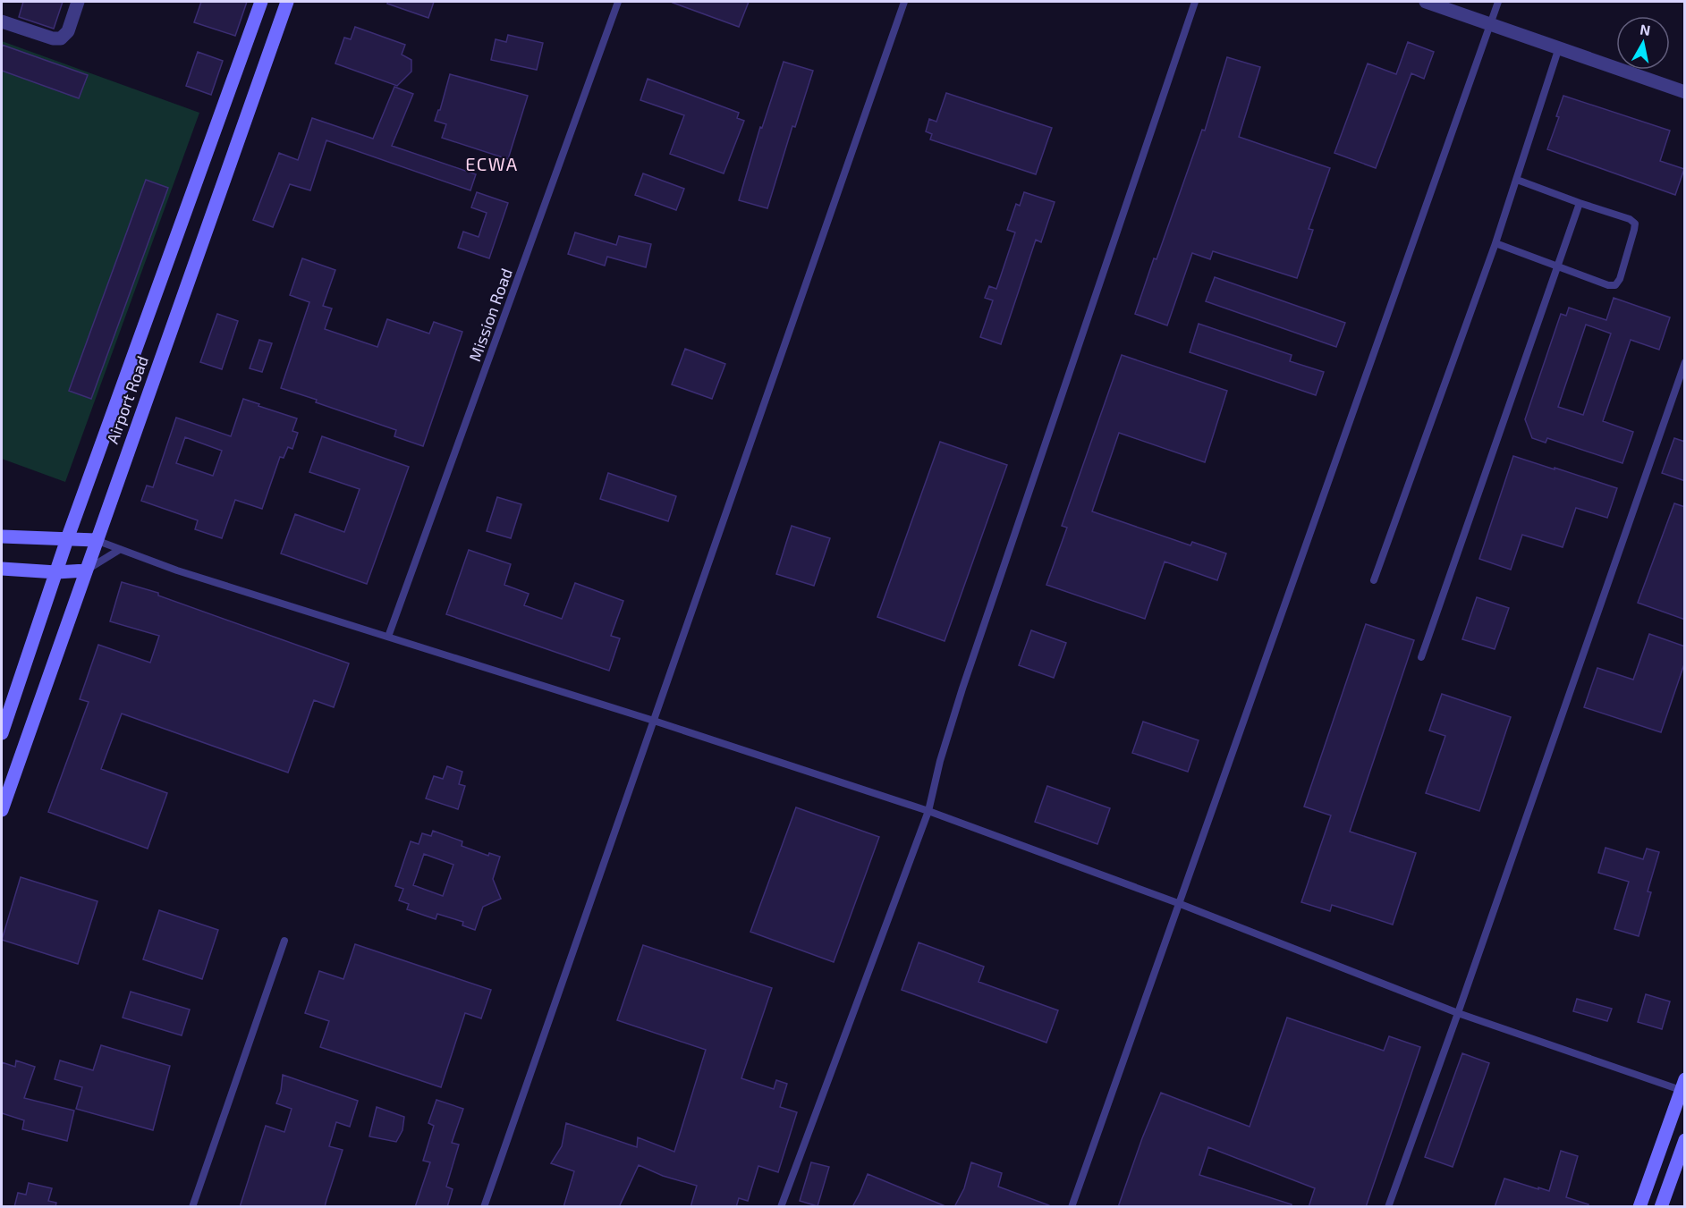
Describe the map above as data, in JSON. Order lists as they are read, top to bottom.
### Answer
{
  "streets": {
    "main road": ["Airport Road"],
    "lane": ["Mission Road"]
  },
  "districts": ["ECWA"],
  "north": "top"
}
